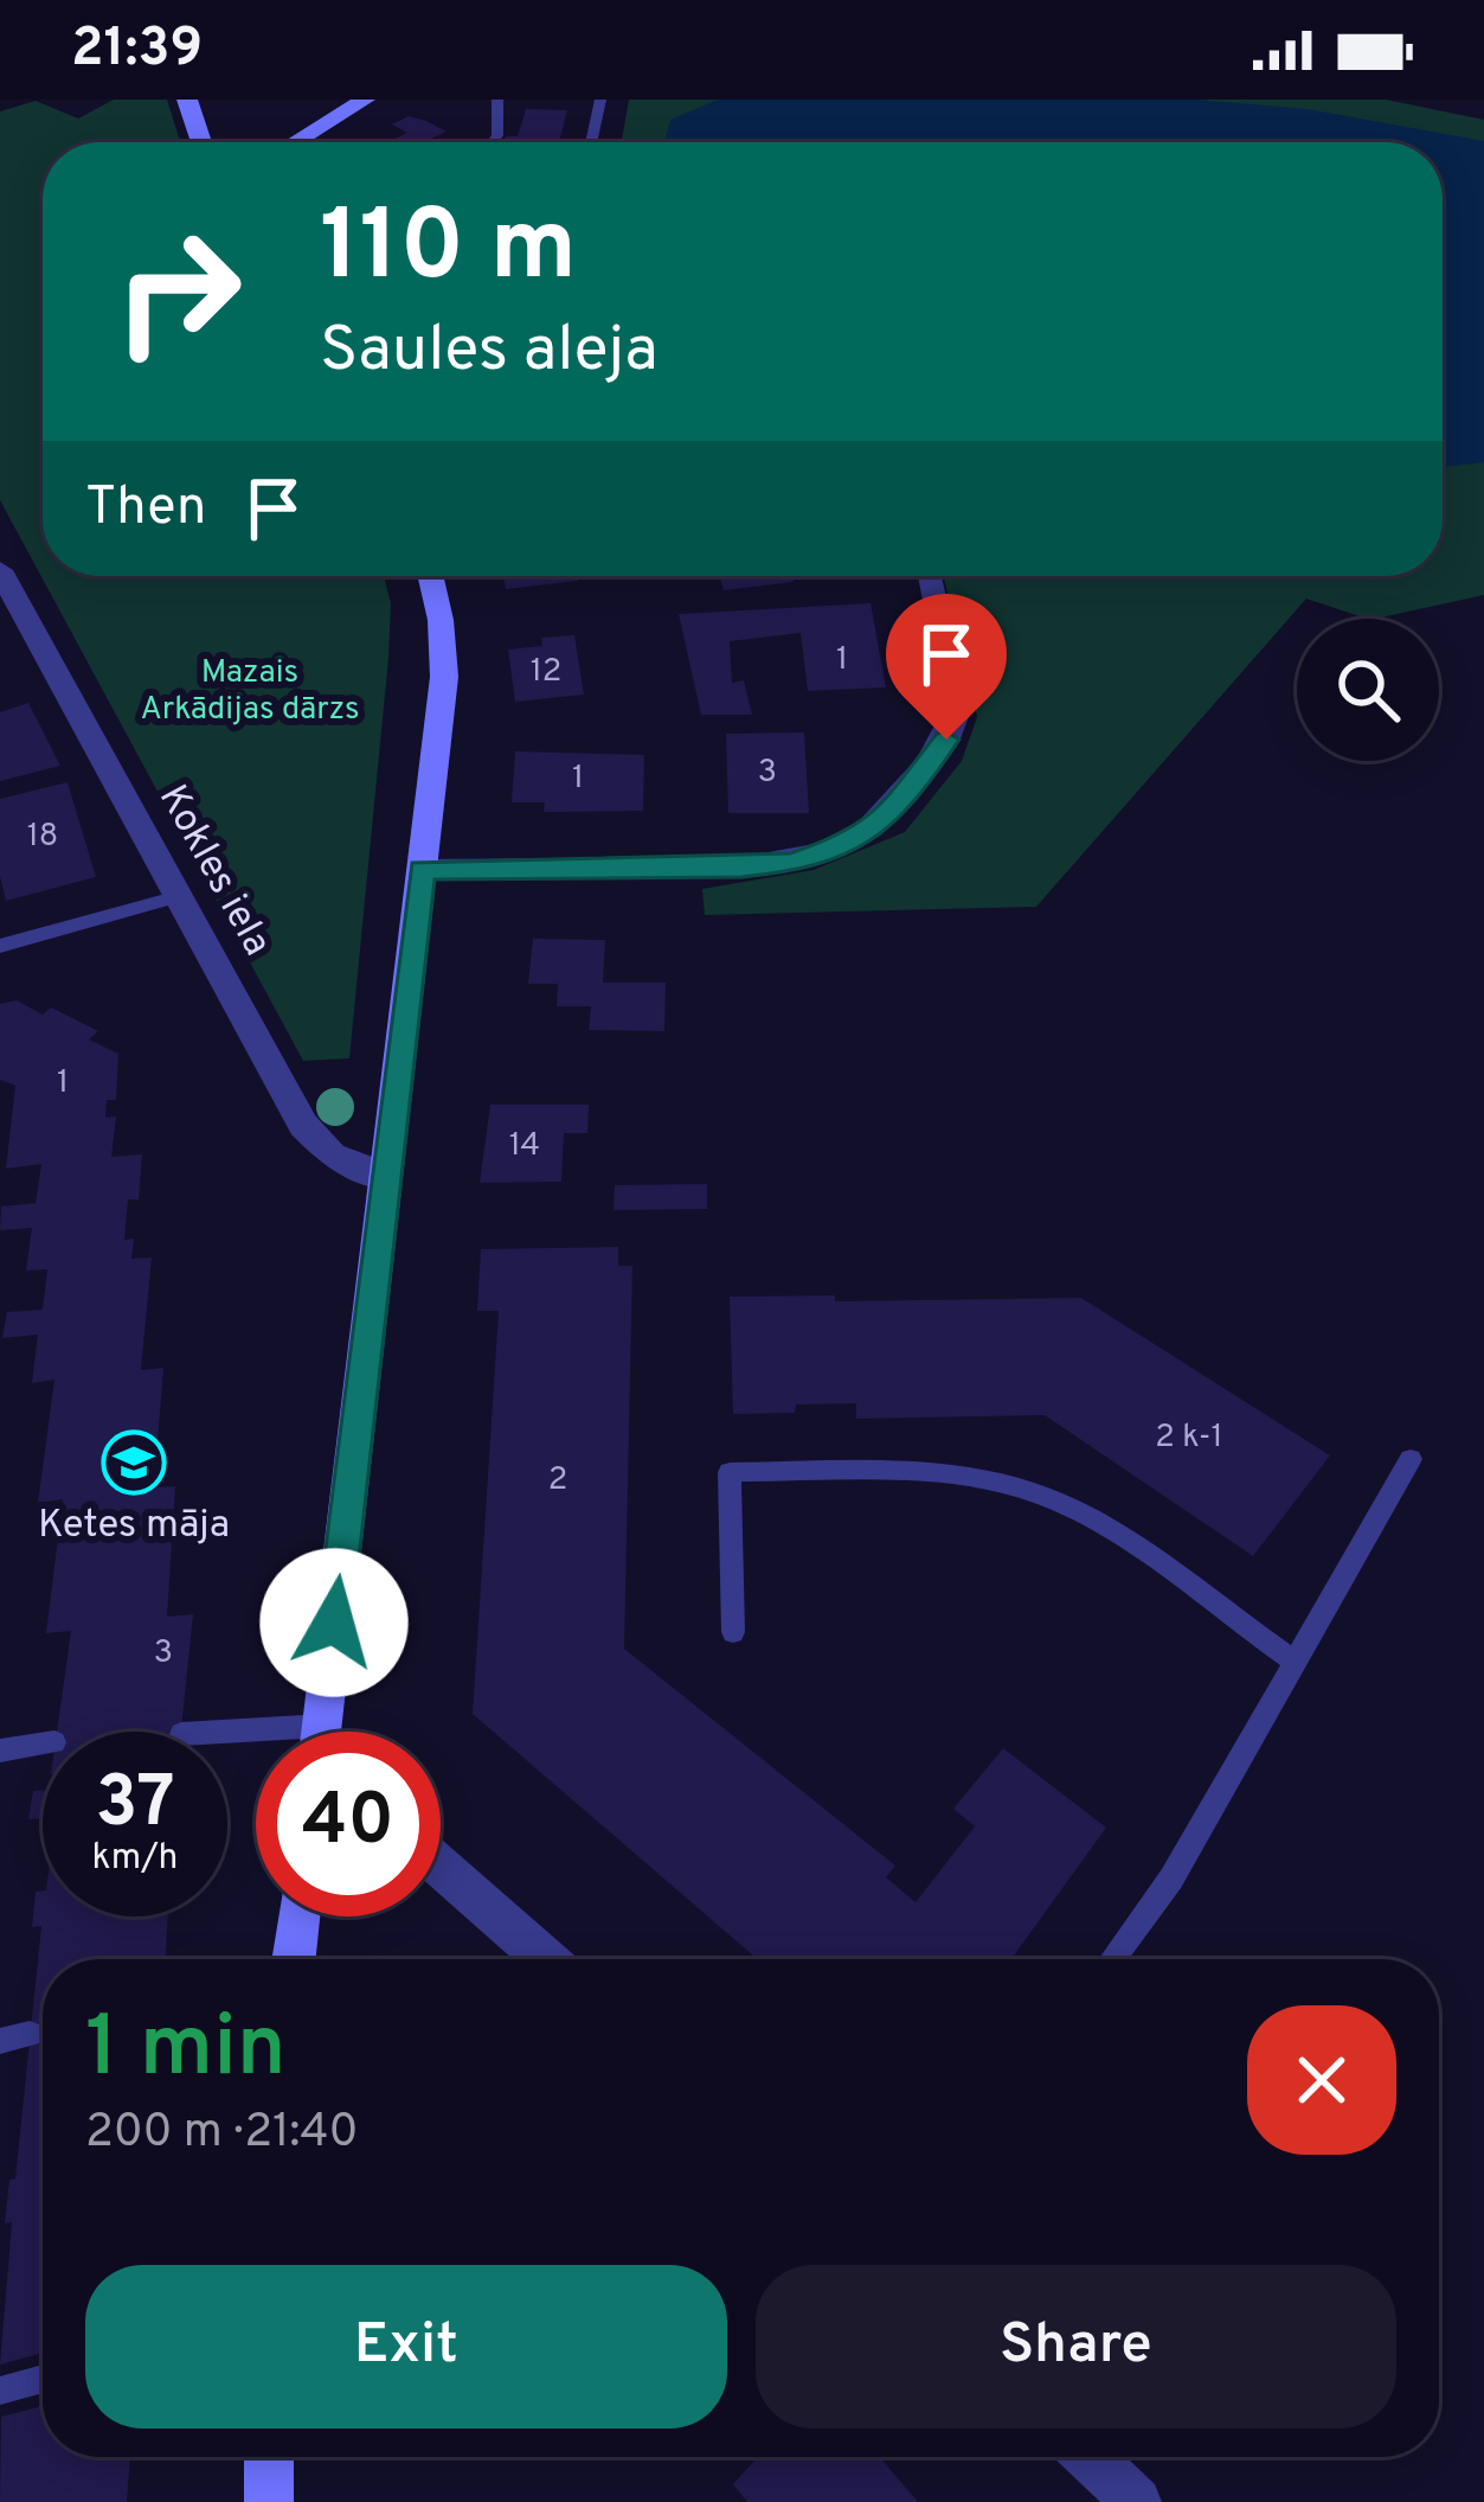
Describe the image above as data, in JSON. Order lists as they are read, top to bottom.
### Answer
{
  "streets": {
    "street": ["Kokles iela"]
  },
  "parks": ["Mazais Arkādijas dārzs"],
  "places": {
    "school or university": ["Ketes māja"]
  },
  "house_numbers": [
    "1",
    "12",
    "3",
    "1",
    "18",
    "1",
    "14",
    "2 k-1",
    "2",
    "3"
  ],
  "page": {
    "status": "21:39",
    "turn": ["110 m", "Saules aleja"],
    "then": "Then",
    "speed": "37 km/h",
    "limit": "40",
    "heading": ["1 min", "200 m · 21:40"],
    "buttons": ["Exit", "Share"]
  }
}
